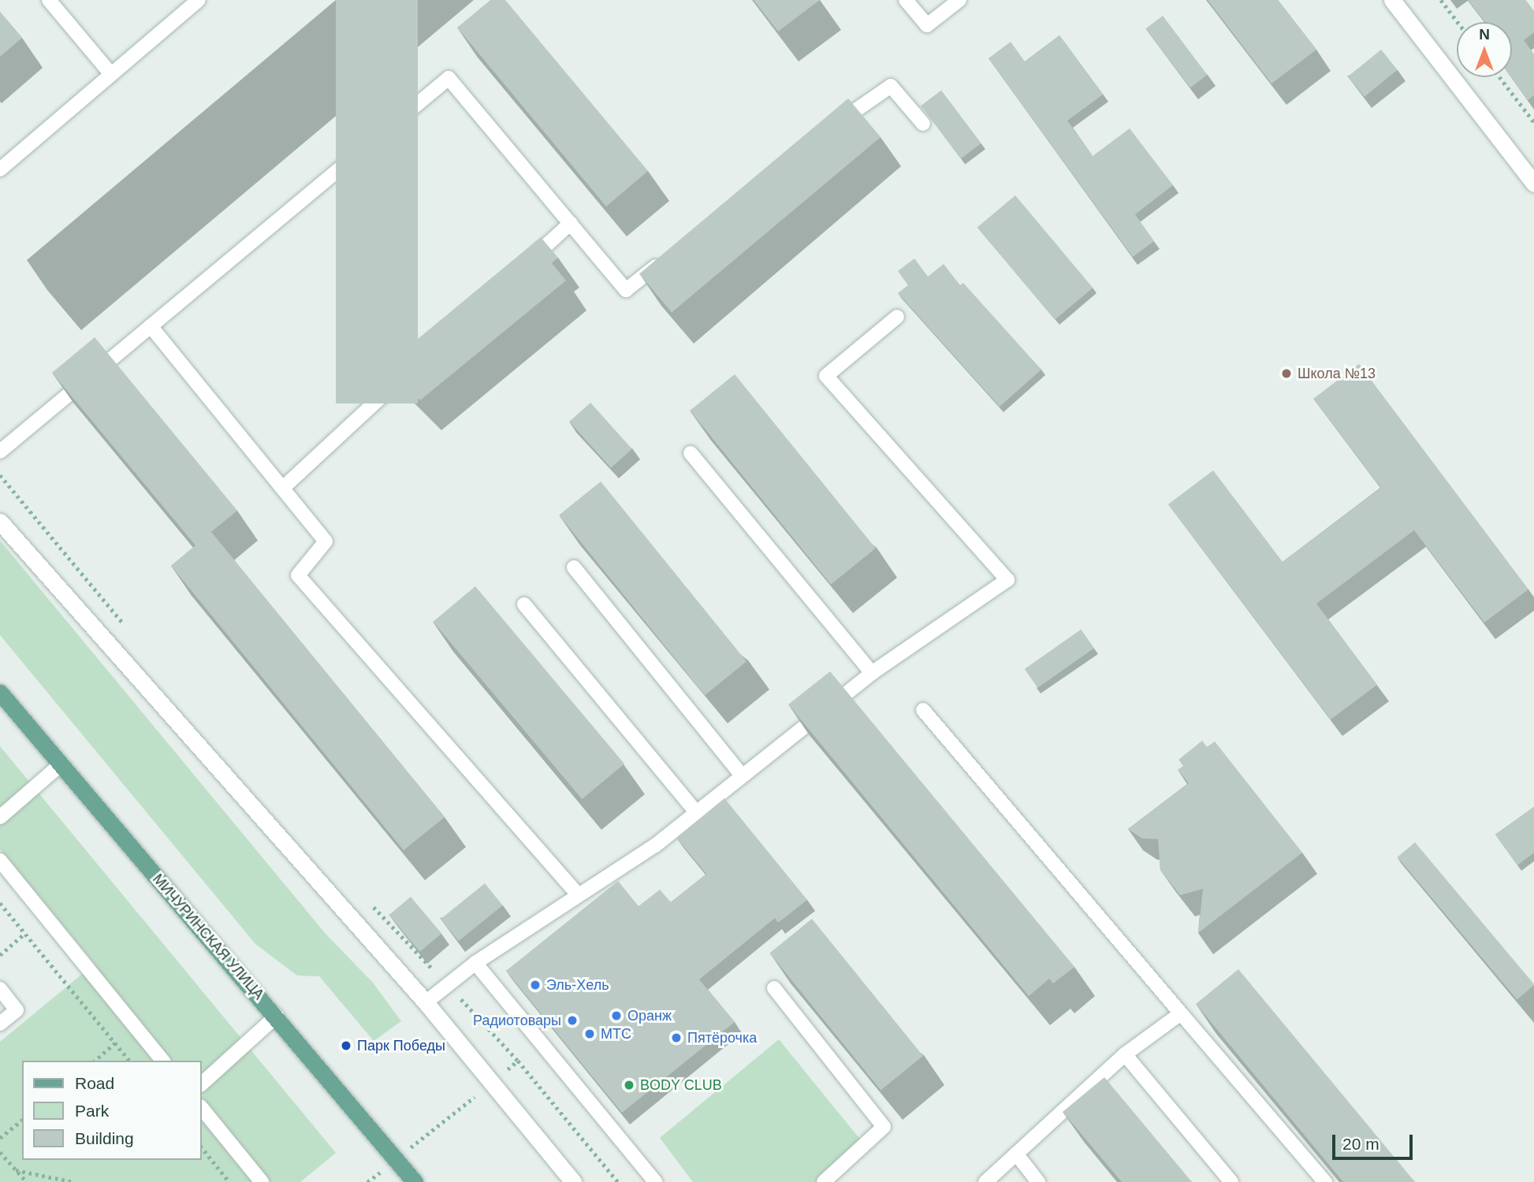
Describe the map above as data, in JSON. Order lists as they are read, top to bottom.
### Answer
{
  "streets": {
    "main road": ["МИЧУРИНСКАЯ УЛИЦА"]
  },
  "places": [
    "Школа №13",
    "Эль-Хель",
    "Оранж",
    "Радиотовары",
    "МТС",
    "Пятёрочка",
    "Парк Победы",
    "BODY CLUB"
  ],
  "legend": ["Road", "Park", "Building"],
  "scale_bar": "20 m",
  "north": "top"
}
